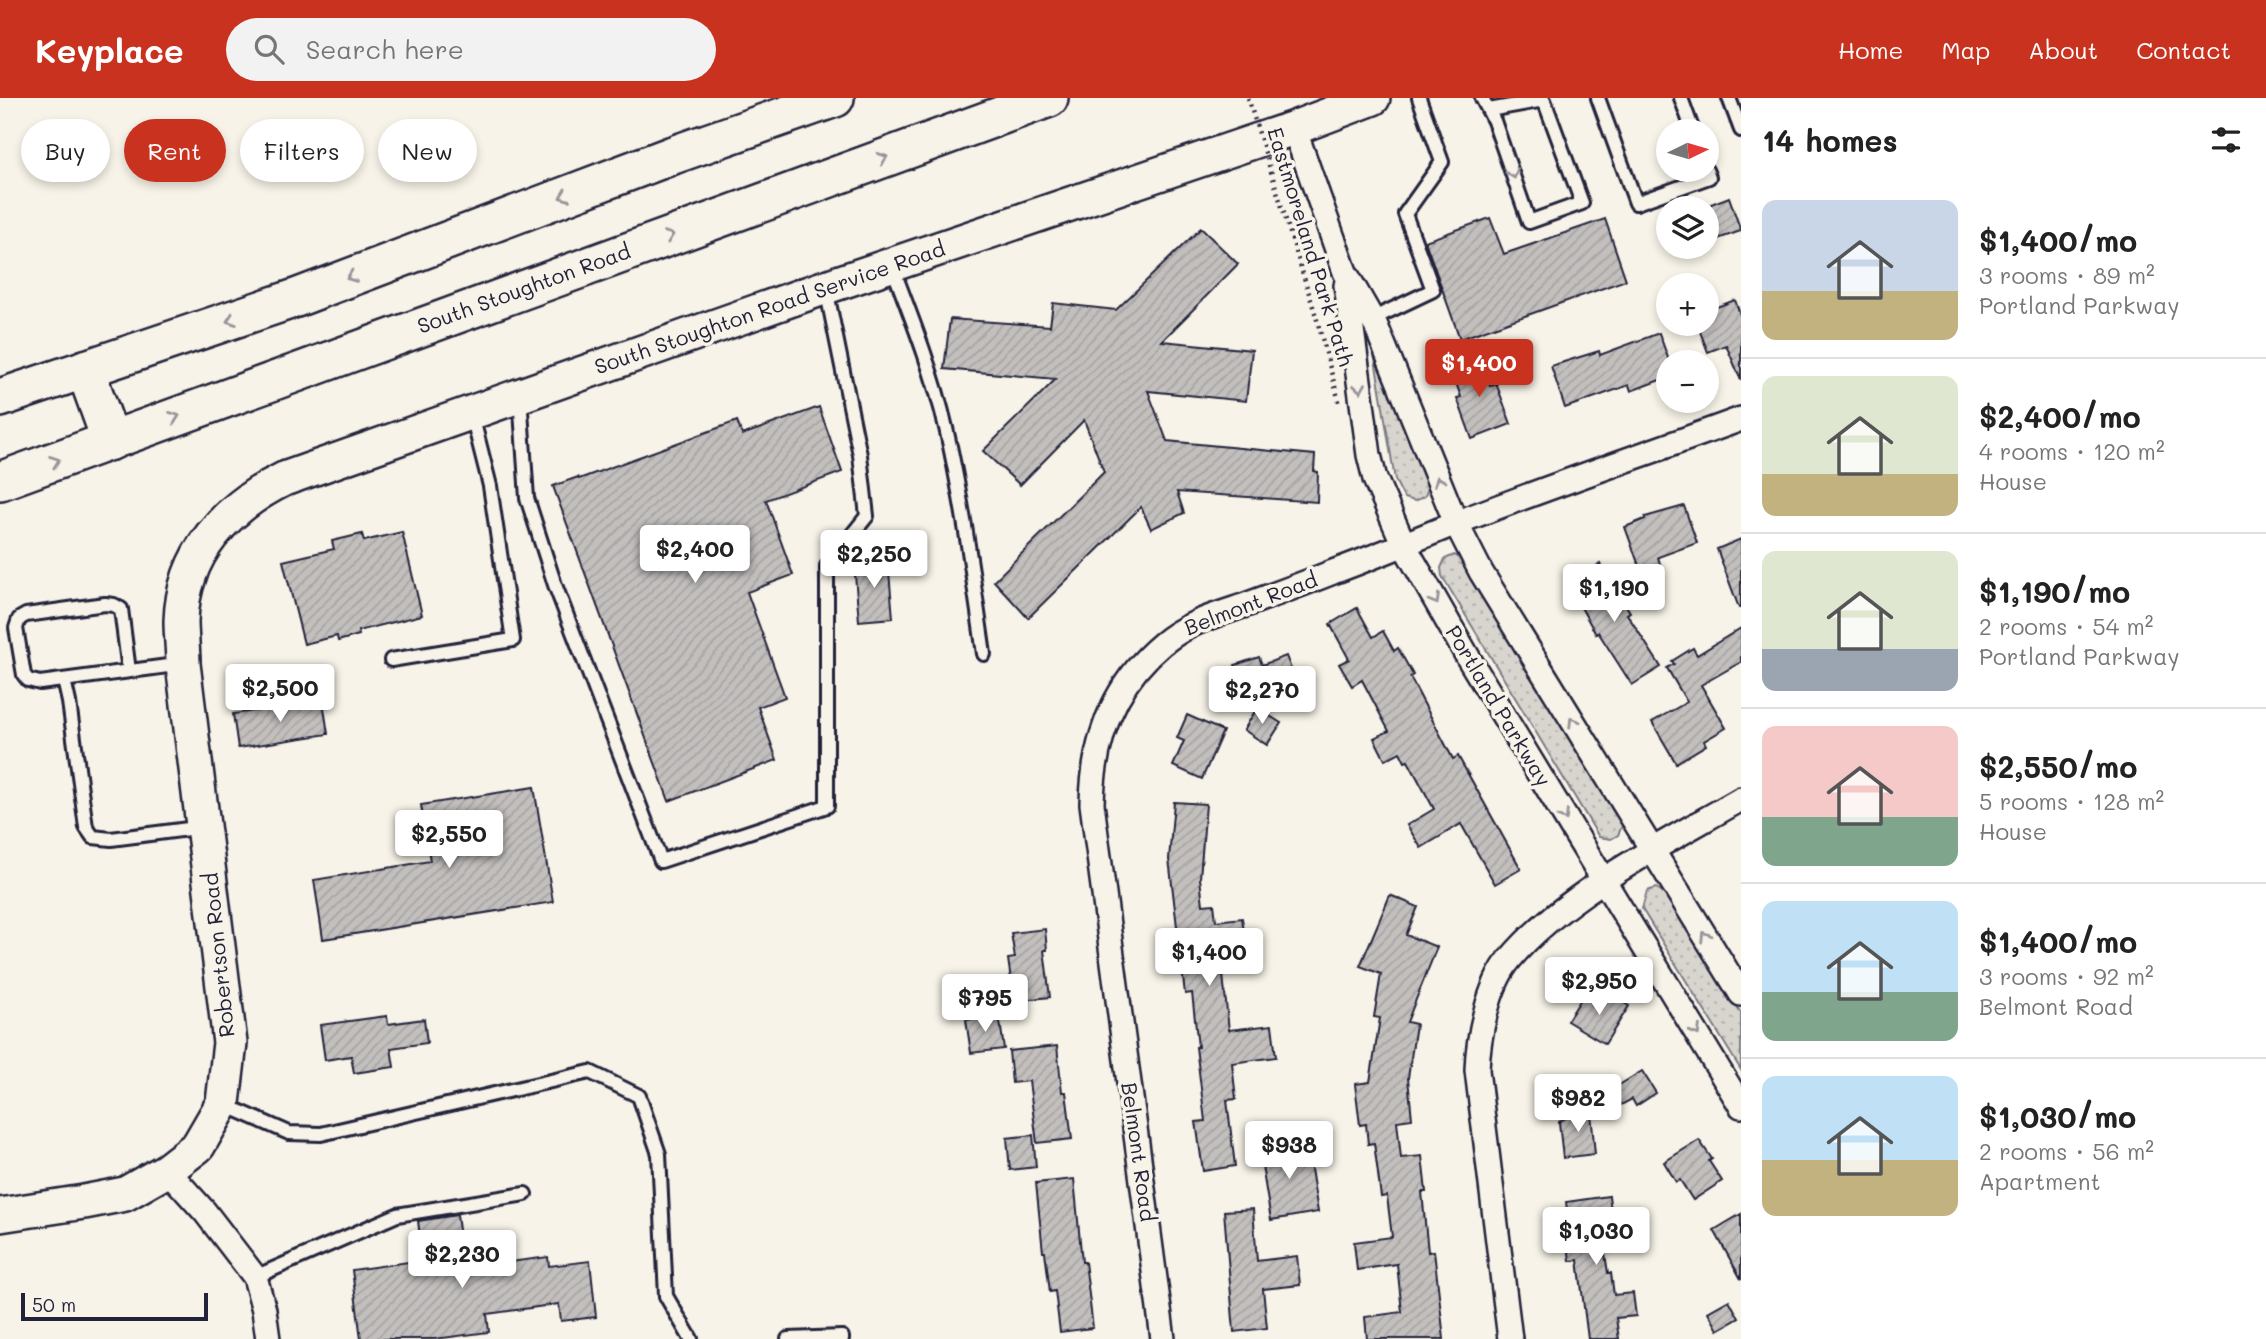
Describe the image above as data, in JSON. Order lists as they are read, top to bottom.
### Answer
{
  "streets": {
    "main road": ["South Stoughton Road"],
    "street": [
      "South Stoughton Road Service Road",
      "Belmont Road",
      "Portland Parkway",
      "Robertson Road"
    ],
    "path": ["Eastmoreland Park Path"]
  },
  "crossings": [
    ["South Stoughton Road Service Road", "Portland Parkway"],
    ["South Stoughton Road Service Road", "Robertson Road"],
    ["Belmont Road", "Portland Parkway"]
  ],
  "scale_bar": "50 m",
  "north": "right",
  "page": {
    "header": "Keyplace",
    "search": "Search here",
    "nav": [
      "Home",
      "Map",
      "About",
      "Contact"
    ],
    "heading": "14 homes",
    "map_buttons": ["+", "−"],
    "chip": [
      "Buy",
      "Rent",
      "Filters",
      "New"
    ],
    "list": [
      {
        "name": "$1,400/mo",
        "note": "3 rooms · 89 m² · Portland Parkway"
      },
      {
        "name": "$2,400/mo",
        "note": "4 rooms · 120 m² · House"
      },
      {
        "name": "$1,190/mo",
        "note": "2 rooms · 54 m² · Portland Parkway"
      },
      {
        "name": "$2,550/mo",
        "note": "5 rooms · 128 m² · House"
      },
      {
        "name": "$1,400/mo",
        "note": "3 rooms · 92 m² · Belmont Road"
      },
      {
        "name": "$1,030/mo",
        "note": "2 rooms · 56 m² · Apartment"
      }
    ],
    "price": [
      "$1,400",
      "$2,400",
      "$2,250",
      "$1,190",
      "$2,500",
      "$2,270",
      "$2,550",
      "$1,400",
      "$2,950",
      "$795",
      "$982",
      "$938",
      "$1,030",
      "$2,230"
    ],
    "scale": "50 m"
  }
}
